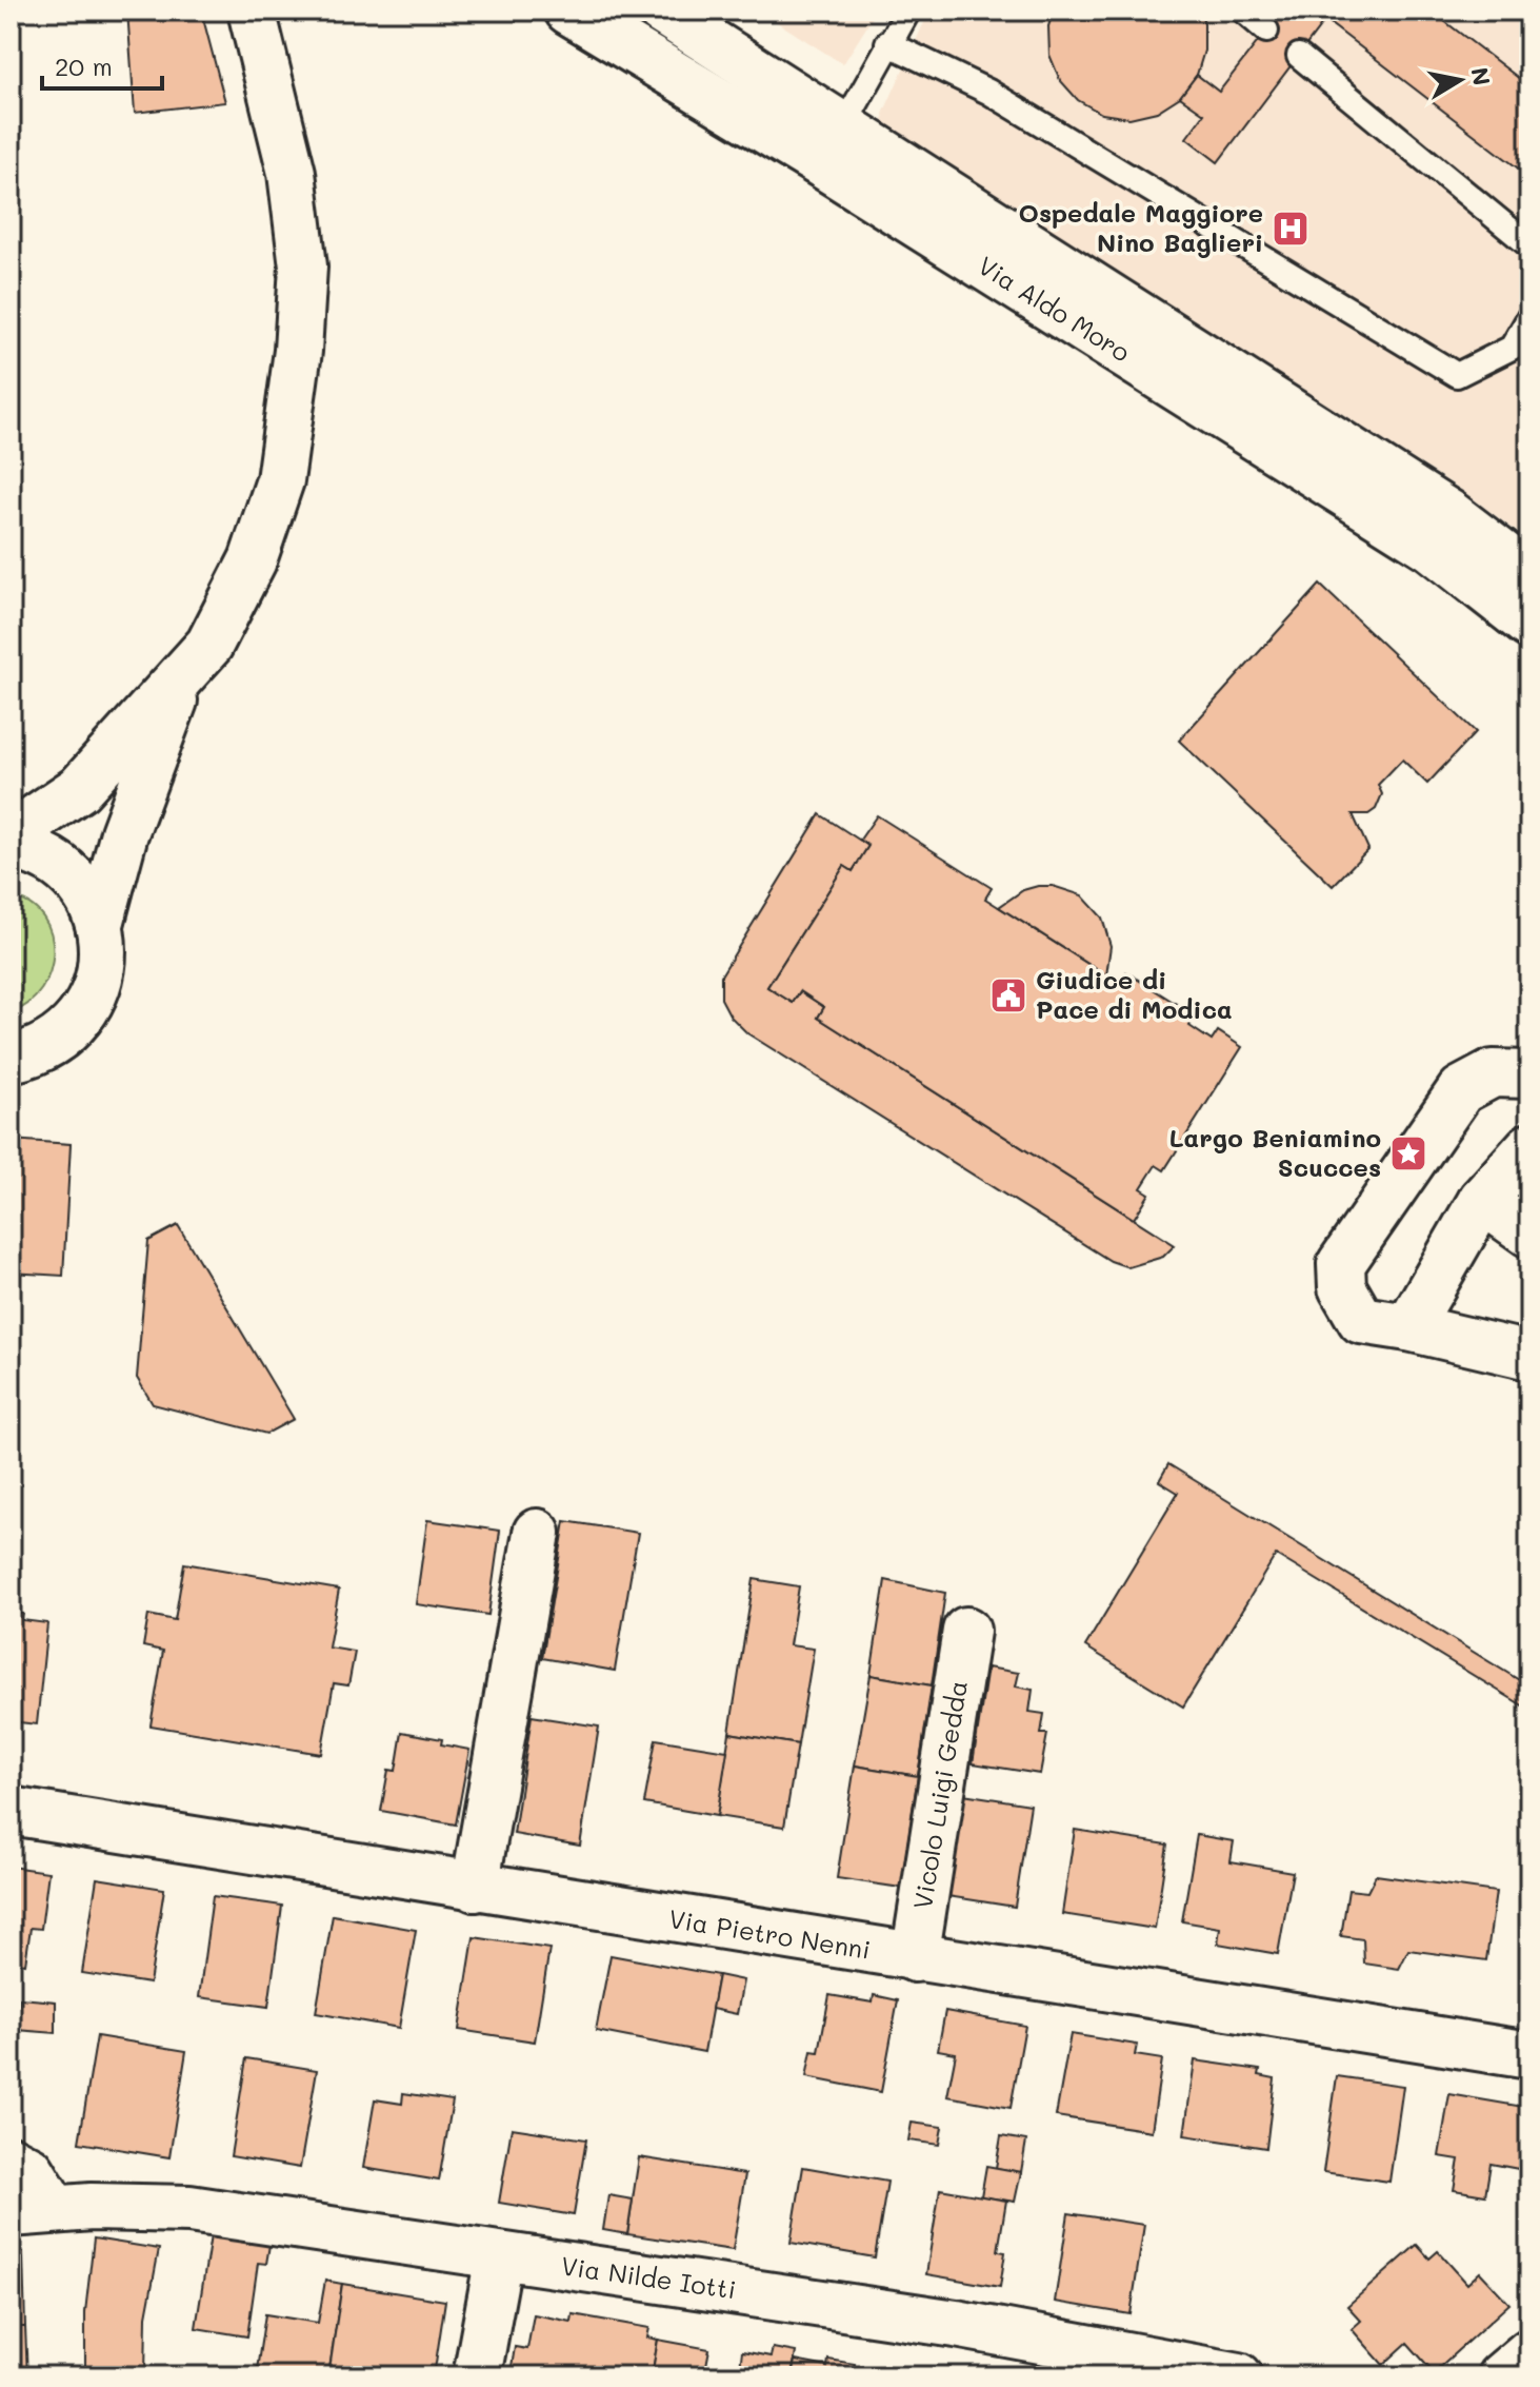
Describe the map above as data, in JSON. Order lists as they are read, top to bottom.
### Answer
{
  "streets": {
    "street": [
      "Via Aldo Moro",
      "Vicolo Luigi Gedda",
      "Via Pietro Nenni",
      "Via Nilde Iotti"
    ]
  },
  "crossings": [
    ["Vicolo Luigi Gedda", "Via Pietro Nenni"]
  ],
  "places": {
    "hospital": ["Ospedale Maggiore Nino Baglieri"],
    "public building": ["Giudice di Pace di Modica"],
    "place": ["Largo Beniamino Scucces"]
  },
  "scale_bar": "20 m",
  "north": "right"
}
